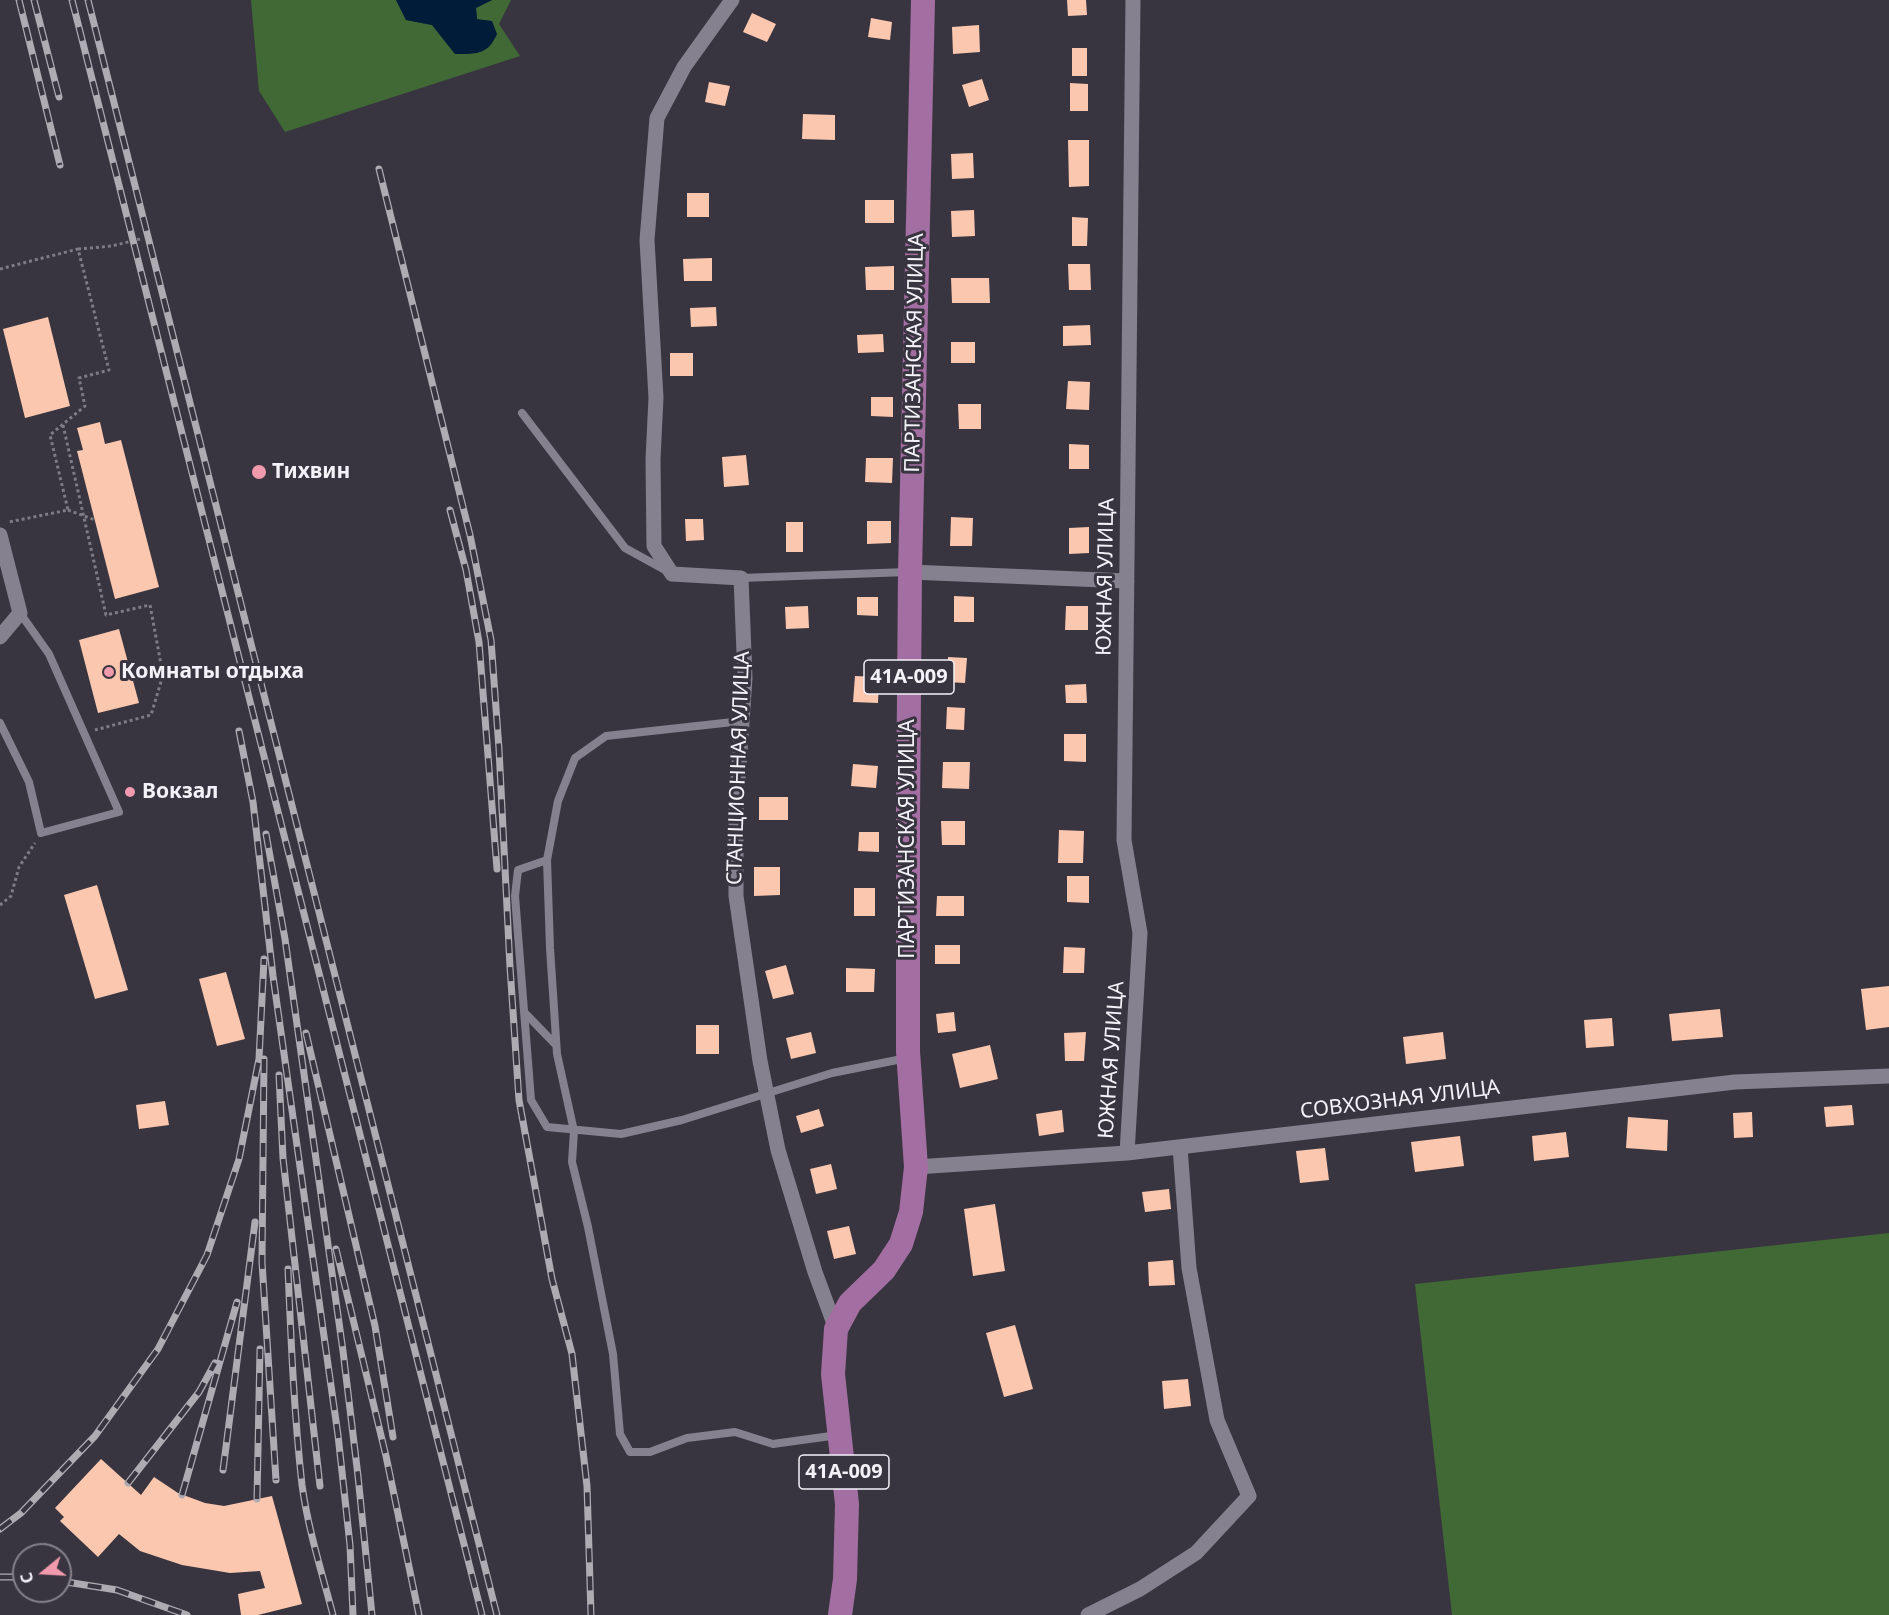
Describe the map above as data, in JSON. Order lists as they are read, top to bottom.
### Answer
{
  "streets": {
    "main road": ["ПАРТИЗАНСКАЯ УЛИЦА", "41А-009", "СТАНЦИОННАЯ УЛИЦА"],
    "street": ["ЮЖНАЯ УЛИЦА", "СОВХОЗНАЯ УЛИЦА"]
  },
  "crossings": [
    ["ПАРТИЗАНСКАЯ УЛИЦА", "СТАНЦИОННАЯ УЛИЦА"],
    ["ПАРТИЗАНСКАЯ УЛИЦА", "СОВХОЗНАЯ УЛИЦА"],
    ["ЮЖНАЯ УЛИЦА", "СОВХОЗНАЯ УЛИЦА"]
  ],
  "places": ["Тихвин", "Комнаты отдыха", "Вокзал"],
  "north": "left"
}
